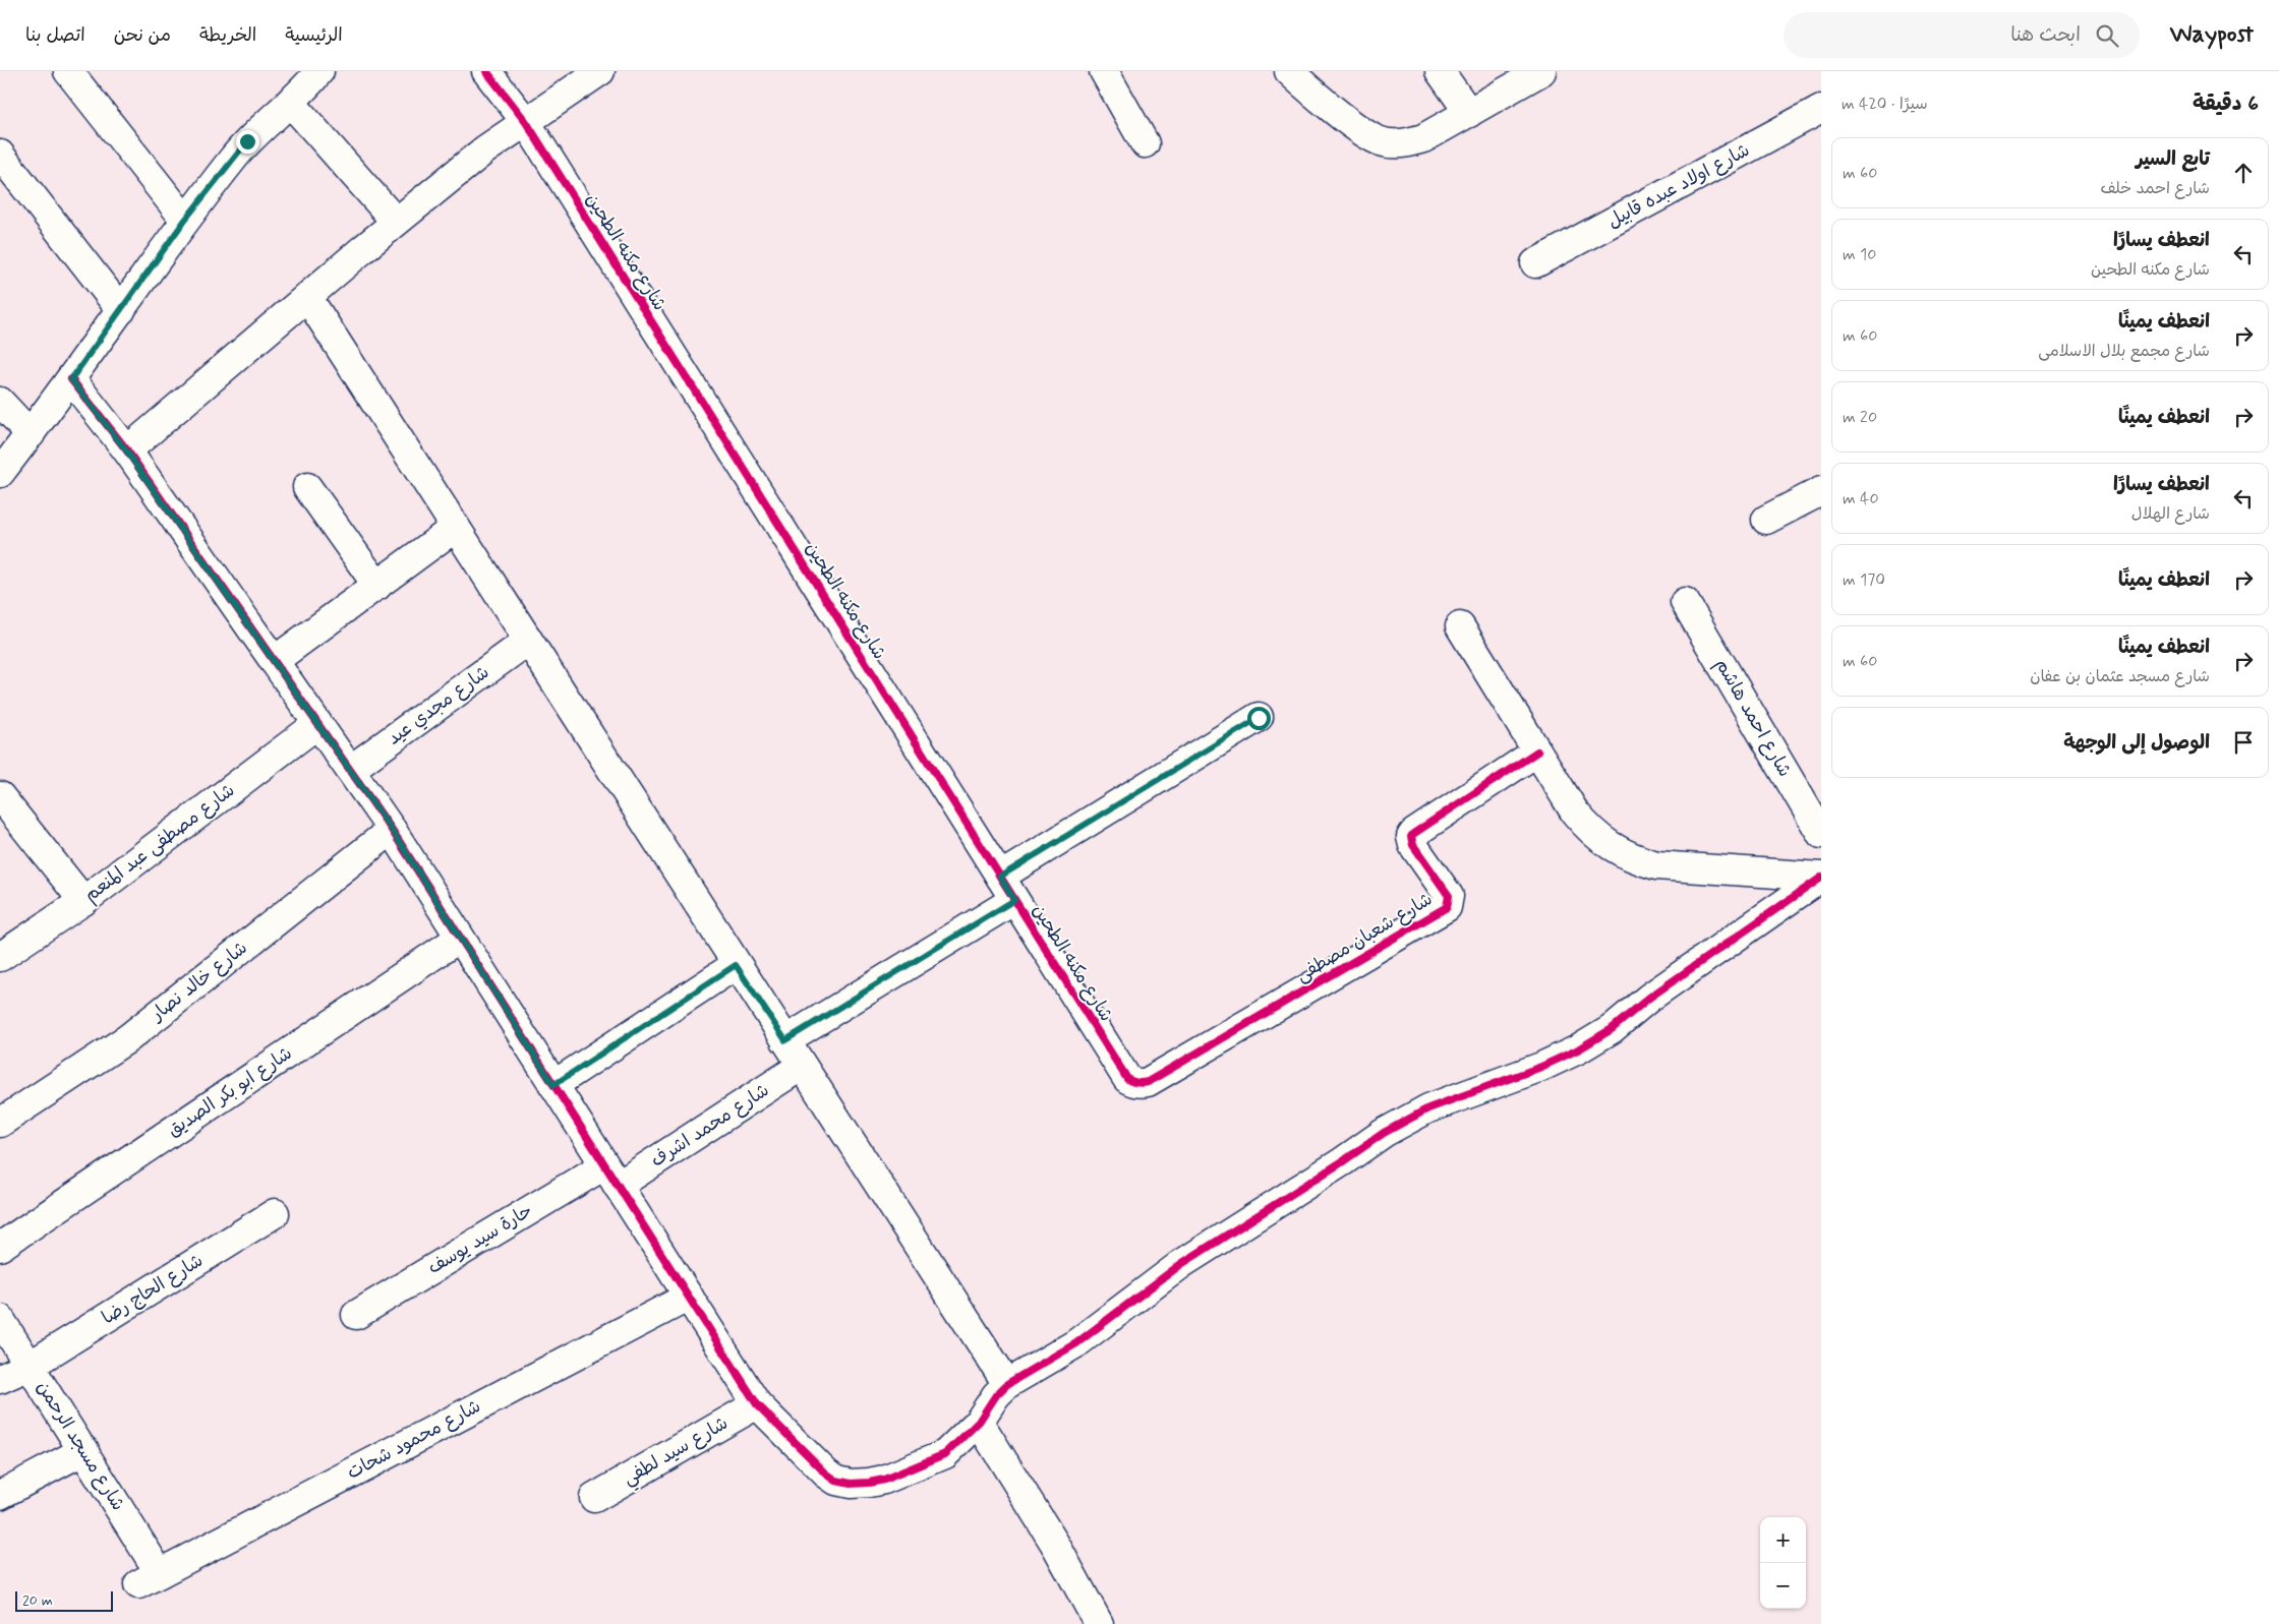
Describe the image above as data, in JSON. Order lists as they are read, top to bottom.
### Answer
{
  "streets": {
    "street": [
      "شارع اولاد عبده قابيل",
      "شارع مكنه الطحين",
      "شارع مجدي عيد",
      "شارع احمد هاشم",
      "شارع مصطفى عبد المنعم",
      "شارع شعبان مصطفى",
      "شارع خالد نصار",
      "شارع ابو بكر الصديق",
      "شارع محمد اشرف",
      "حارة سيد يوسف",
      "شارع الحاج رضا",
      "شارع محمود شحات",
      "شارع مسجد الرحمن",
      "شارع سيد لطفي"
    ]
  },
  "crossings": [
    ["شارع مكنه الطحين", "شارع شعبان مصطفى"],
    ["شارع محمد اشرف", "حارة سيد يوسف"],
    ["شارع الحاج رضا", "شارع مسجد الرحمن"],
    ["شارع محمود شحات", "شارع مسجد الرحمن"]
  ],
  "scale_bar": "20 m",
  "page": {
    "header": "Waypost",
    "search": "ابحث هنا",
    "nav": [
      "الرئيسية",
      "الخريطة",
      "من نحن",
      "اتصل بنا"
    ],
    "heading": ["6 دقيقة", "سيرًا · 420 m"],
    "list": [
      ["تابع السير", "شارع احمد خلف", "60 m"],
      ["انعطف يسارًا", "شارع مكنه الطحين", "10 m"],
      ["انعطف يمينًا", "شارع مجمع بلال الاسلامى", "60 m"],
      ["انعطف يمينًا", "20 m"],
      ["انعطف يسارًا", "شارع الهلال", "40 m"],
      ["انعطف يمينًا", "170 m"],
      ["انعطف يمينًا", "شارع مسجد عثمان بن عفان", "60 m"],
      "الوصول إلى الوجهة"
    ],
    "map_buttons": ["+", "−"],
    "scale": "20 m"
  }
}
